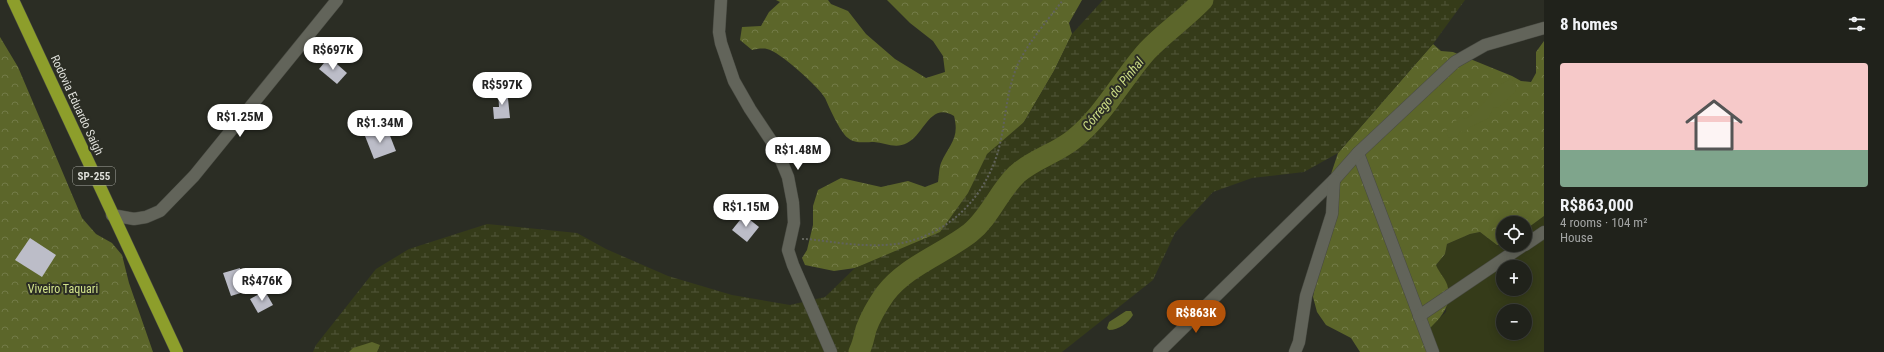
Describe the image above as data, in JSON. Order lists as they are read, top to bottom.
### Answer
{
  "streets": {
    "highway": ["Rodovia Eduardo Saigh", "SP-255"]
  },
  "water": ["Córrego do Pinhal"],
  "parks": ["Viveiro Taquari"],
  "page": {
    "heading": "8 homes",
    "price": [
      "R$697K",
      "R$597K",
      "R$1.25M",
      "R$1.34M",
      "R$1.48M",
      "R$1.15M",
      "R$476K",
      "R$863K"
    ],
    "list": [
      {
        "name": "R$863,000",
        "note": "4 rooms · 104 m² · House"
      }
    ],
    "map_buttons": ["+", "−"]
  }
}
